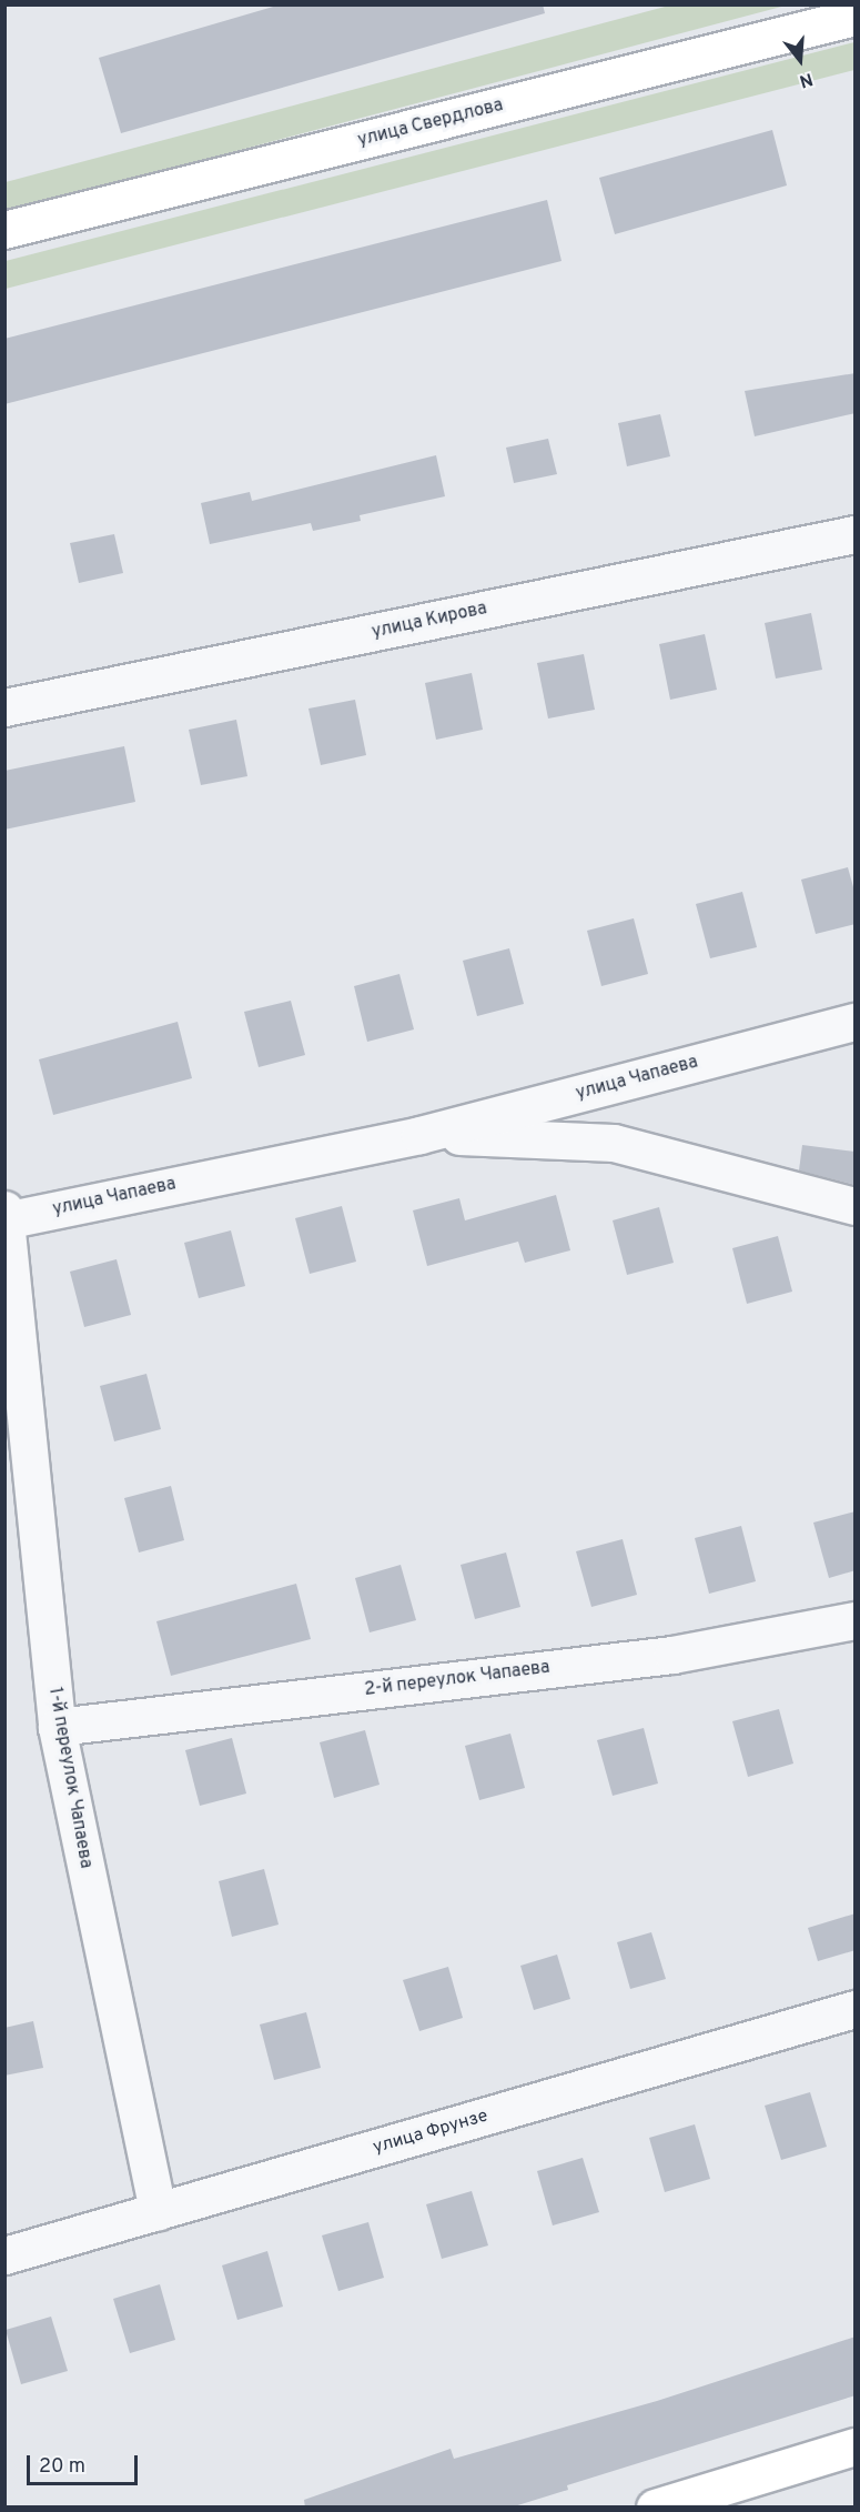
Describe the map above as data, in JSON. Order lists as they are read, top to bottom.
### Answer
{
  "streets": {
    "main road": ["улица Свердлова"],
    "street": [
      "улица Кирова",
      "улица Чапаева",
      "2-й переулок Чапаева",
      "1-й переулок Чапаева",
      "улица Фрунзе"
    ]
  },
  "crossings": [
    ["улица Чапаева", "1-й переулок Чапаева"],
    ["2-й переулок Чапаева", "1-й переулок Чапаева"],
    ["1-й переулок Чапаева", "улица Фрунзе"]
  ],
  "scale_bar": "20 m",
  "north": "bottom"
}
